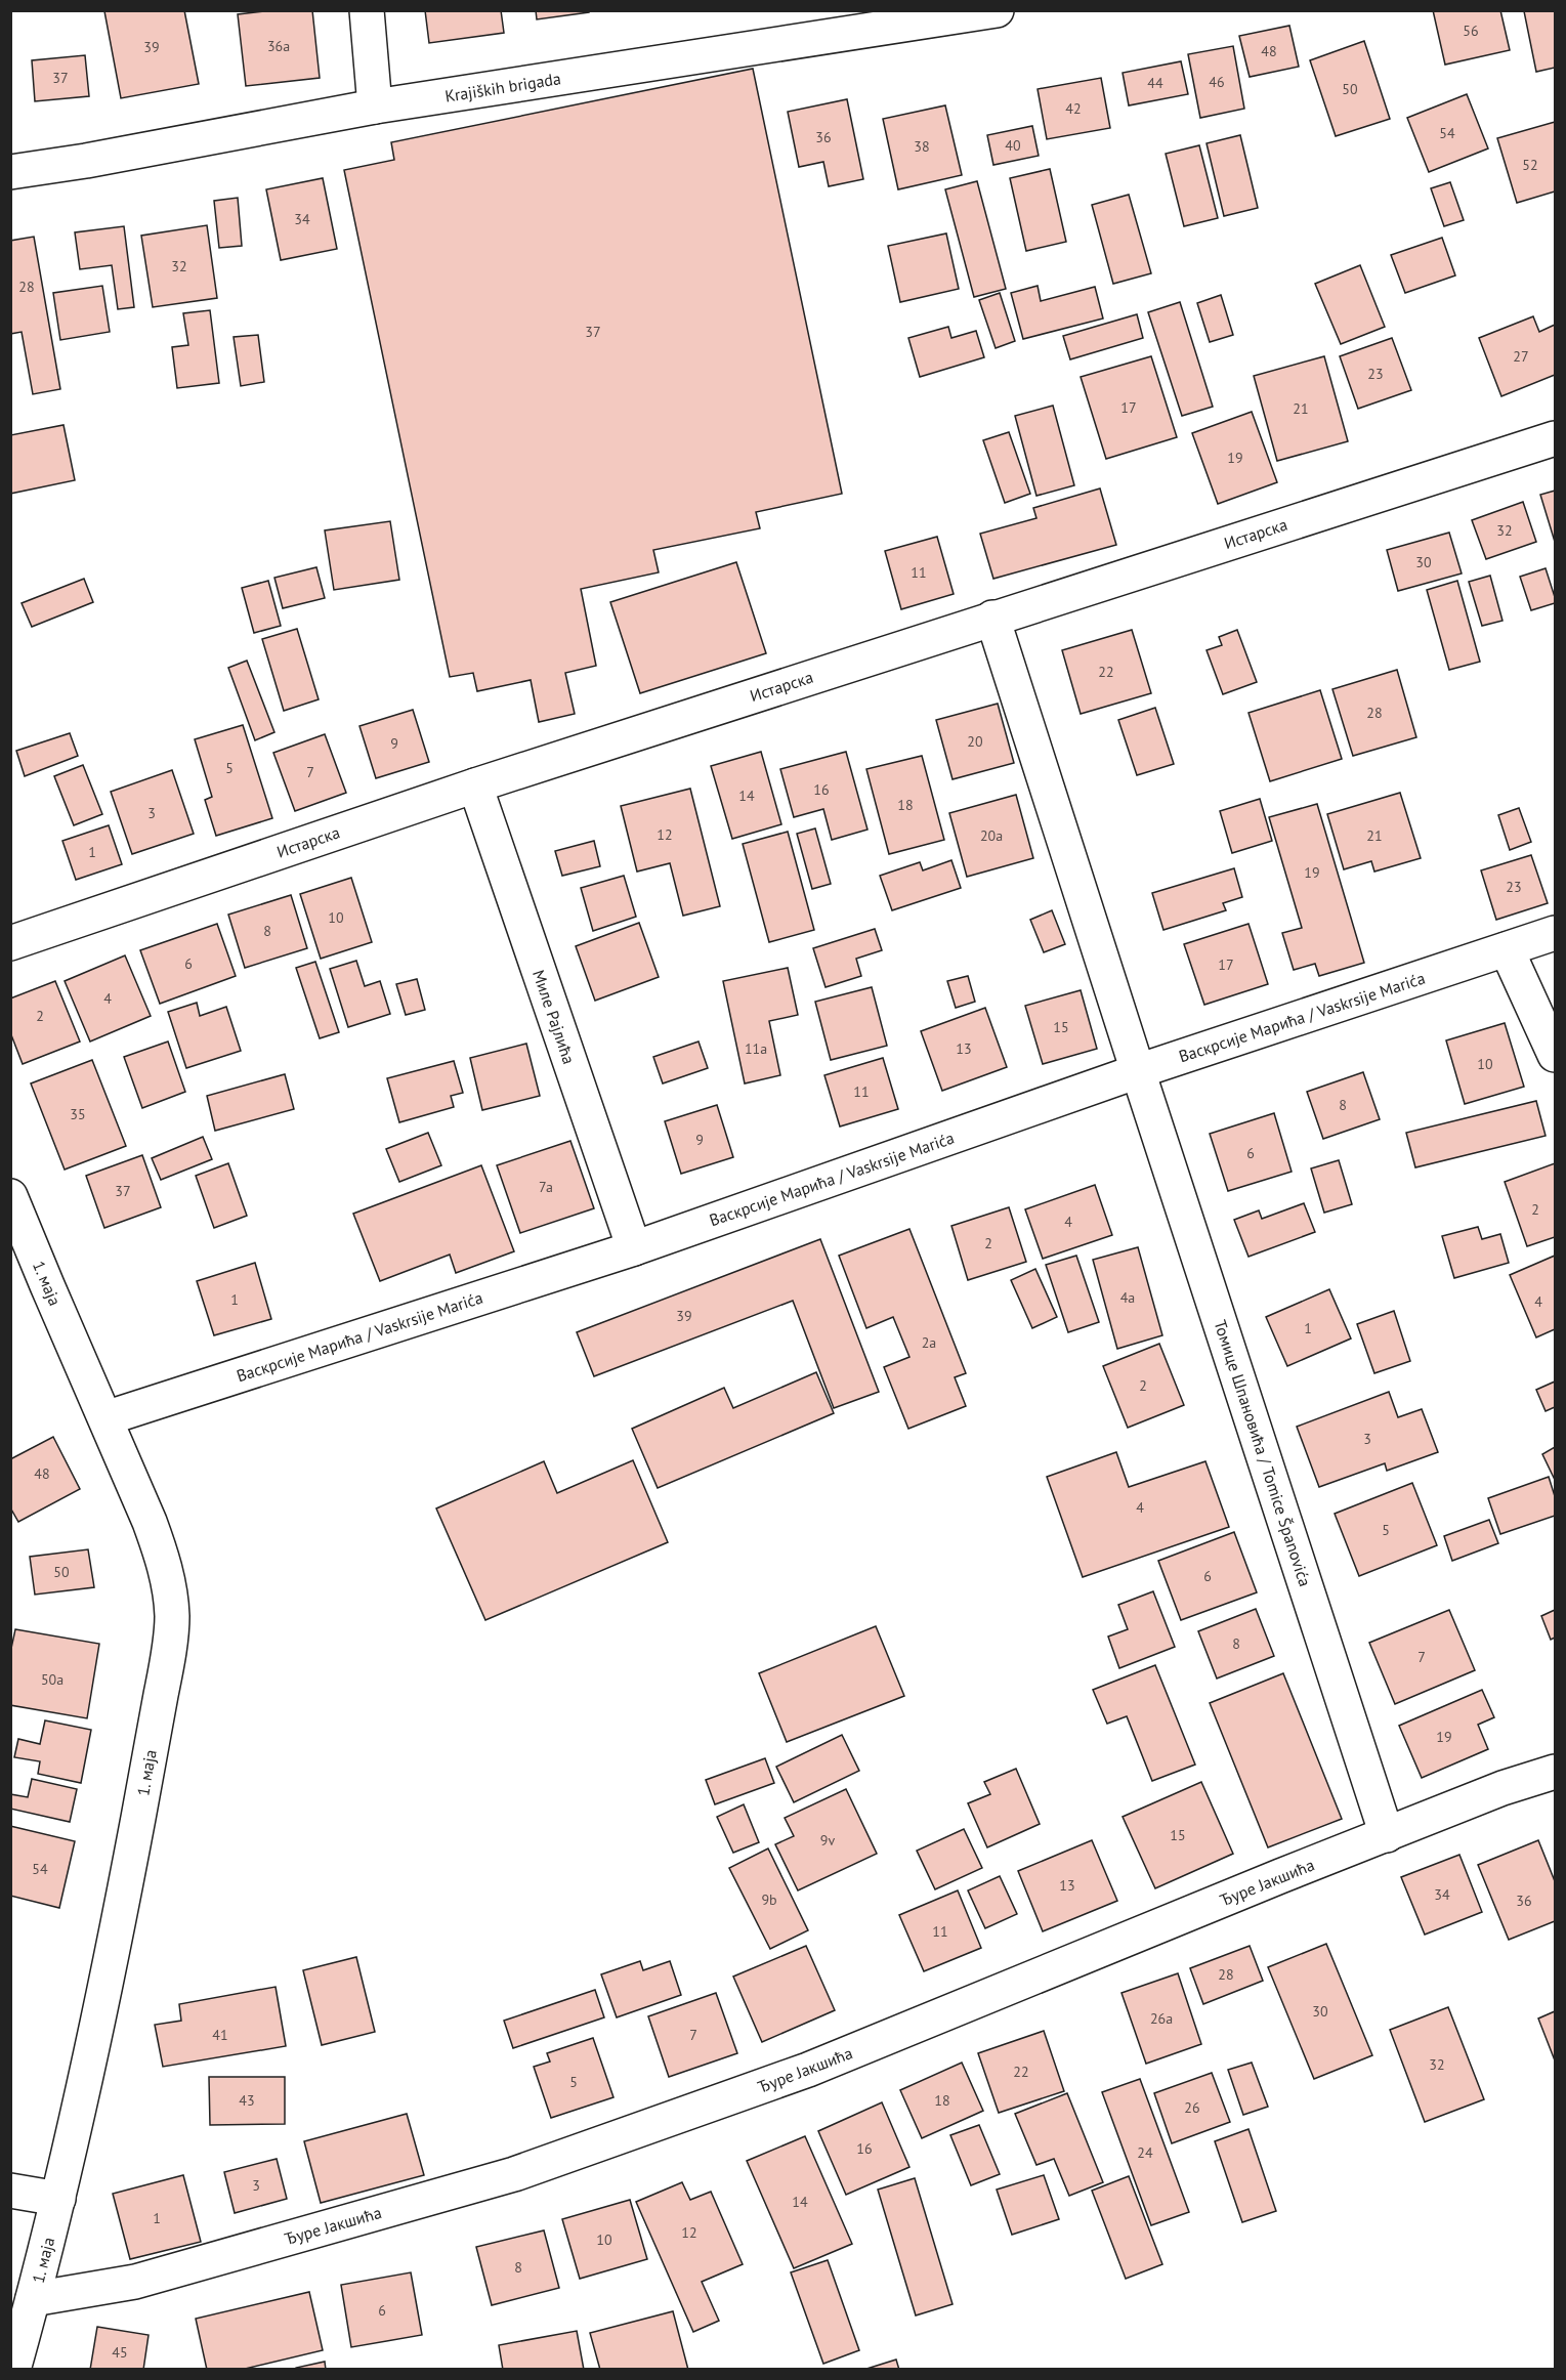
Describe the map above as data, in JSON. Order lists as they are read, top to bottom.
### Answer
{
  "streets": {
    "street": [
      "Krajiških brigada",
      "Истарска",
      "Миле Рајлића",
      "Васкрсије Марића / Vaskrsije Marića",
      "1. маја",
      "Томице Шпановића / Tomice Španovića",
      "Ђуре Јакшића"
    ]
  },
  "crossings": [
    ["Истарска", "Миле Рајлића"],
    ["Истарска", "Томице Шпановића / Tomice Španovića"],
    ["Миле Рајлића", "Васкрсије Марића / Vaskrsije Marića"],
    ["Васкрсије Марића / Vaskrsije Marića", "1. маја"],
    ["Васкрсије Марића / Vaskrsije Marića", "Томице Шпановића / Tomice Španovića"],
    ["1. маја", "Ђуре Јакшића"],
    ["Томице Шпановића / Tomice Španovića", "Ђуре Јакшића"]
  ],
  "house_numbers": [
    "56",
    "36a",
    "39",
    "48",
    "37",
    "46",
    "44",
    "50",
    "42",
    "54",
    "36",
    "40",
    "38",
    "52",
    "34",
    "32",
    "28",
    "37",
    "27",
    "23",
    "17",
    "21",
    "19",
    "32",
    "30",
    "11",
    "22",
    "28",
    "20",
    "9",
    "5",
    "7",
    "16",
    "14",
    "18",
    "3",
    "12",
    "20a",
    "21",
    "1",
    "19",
    "23",
    "10",
    "8",
    "6",
    "17",
    "4",
    "2",
    "15",
    "11a",
    "13",
    "10",
    "11",
    "8",
    "35",
    "9",
    "6",
    "7a",
    "37",
    "2",
    "4",
    "2",
    "4a",
    "1",
    "4",
    "39",
    "1",
    "2a",
    "2",
    "3",
    "48",
    "4",
    "5",
    "50",
    "6",
    "8",
    "7",
    "50a",
    "19",
    "15",
    "9v",
    "54",
    "13",
    "34",
    "9b",
    "36",
    "11",
    "28",
    "30",
    "26a",
    "41",
    "7",
    "32",
    "22",
    "5",
    "43",
    "18",
    "26",
    "16",
    "24",
    "3",
    "14",
    "1",
    "12",
    "10",
    "8",
    "6",
    "45"
  ]
}
